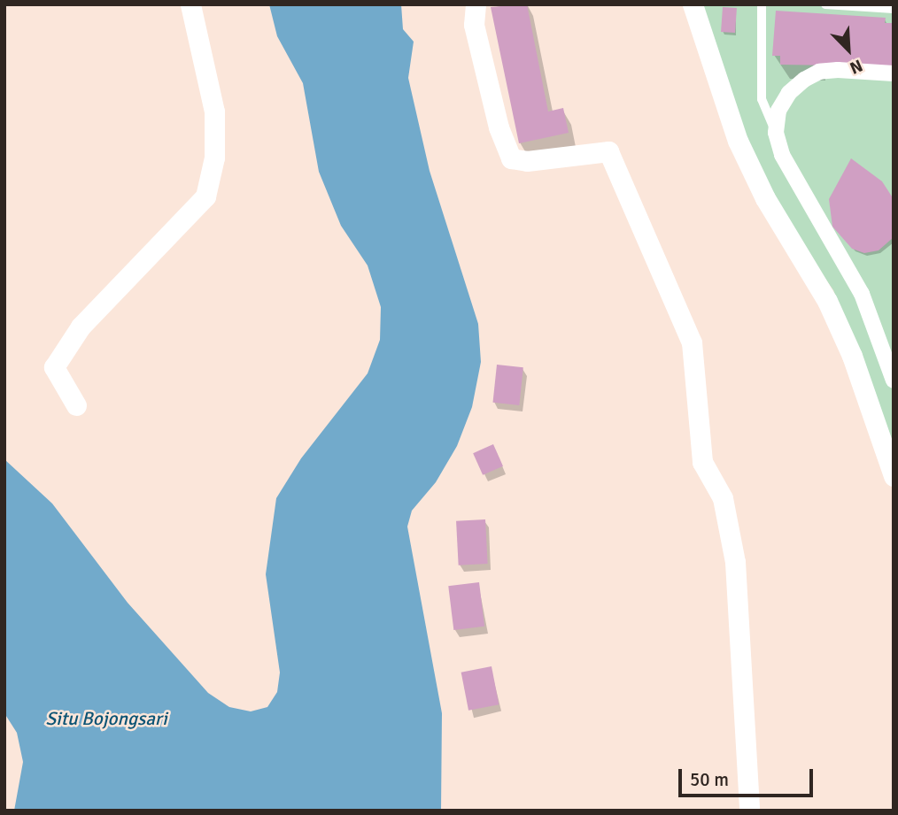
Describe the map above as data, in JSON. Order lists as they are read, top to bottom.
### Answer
{
  "water": ["Situ Bojongsari"],
  "scale_bar": "50 m",
  "north": "bottom right"
}
